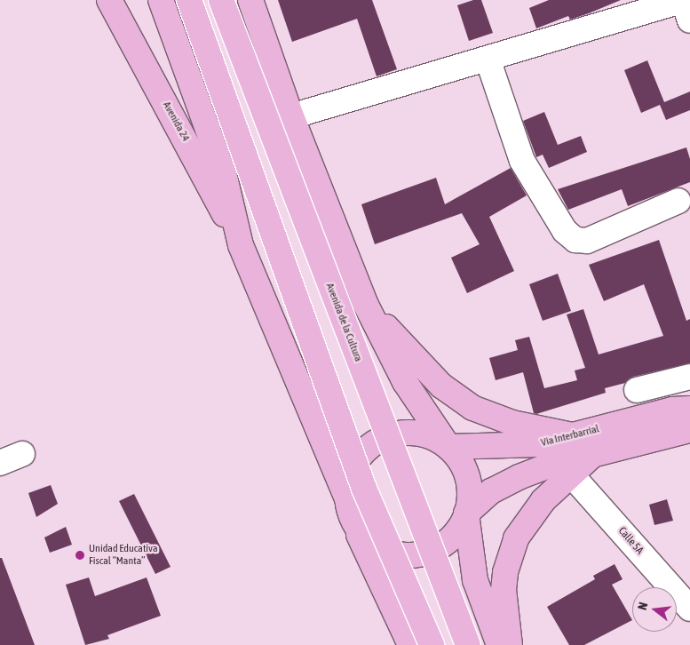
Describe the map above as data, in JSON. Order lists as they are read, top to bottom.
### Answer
{
  "streets": {
    "main road": ["Avenida 24", "Avenida de la Cultura", "Vía Interbarrial"],
    "street": ["Calle 5A"]
  },
  "places": ["Unidad Educativa Fiscal “Manta”"],
  "north": "left"
}
